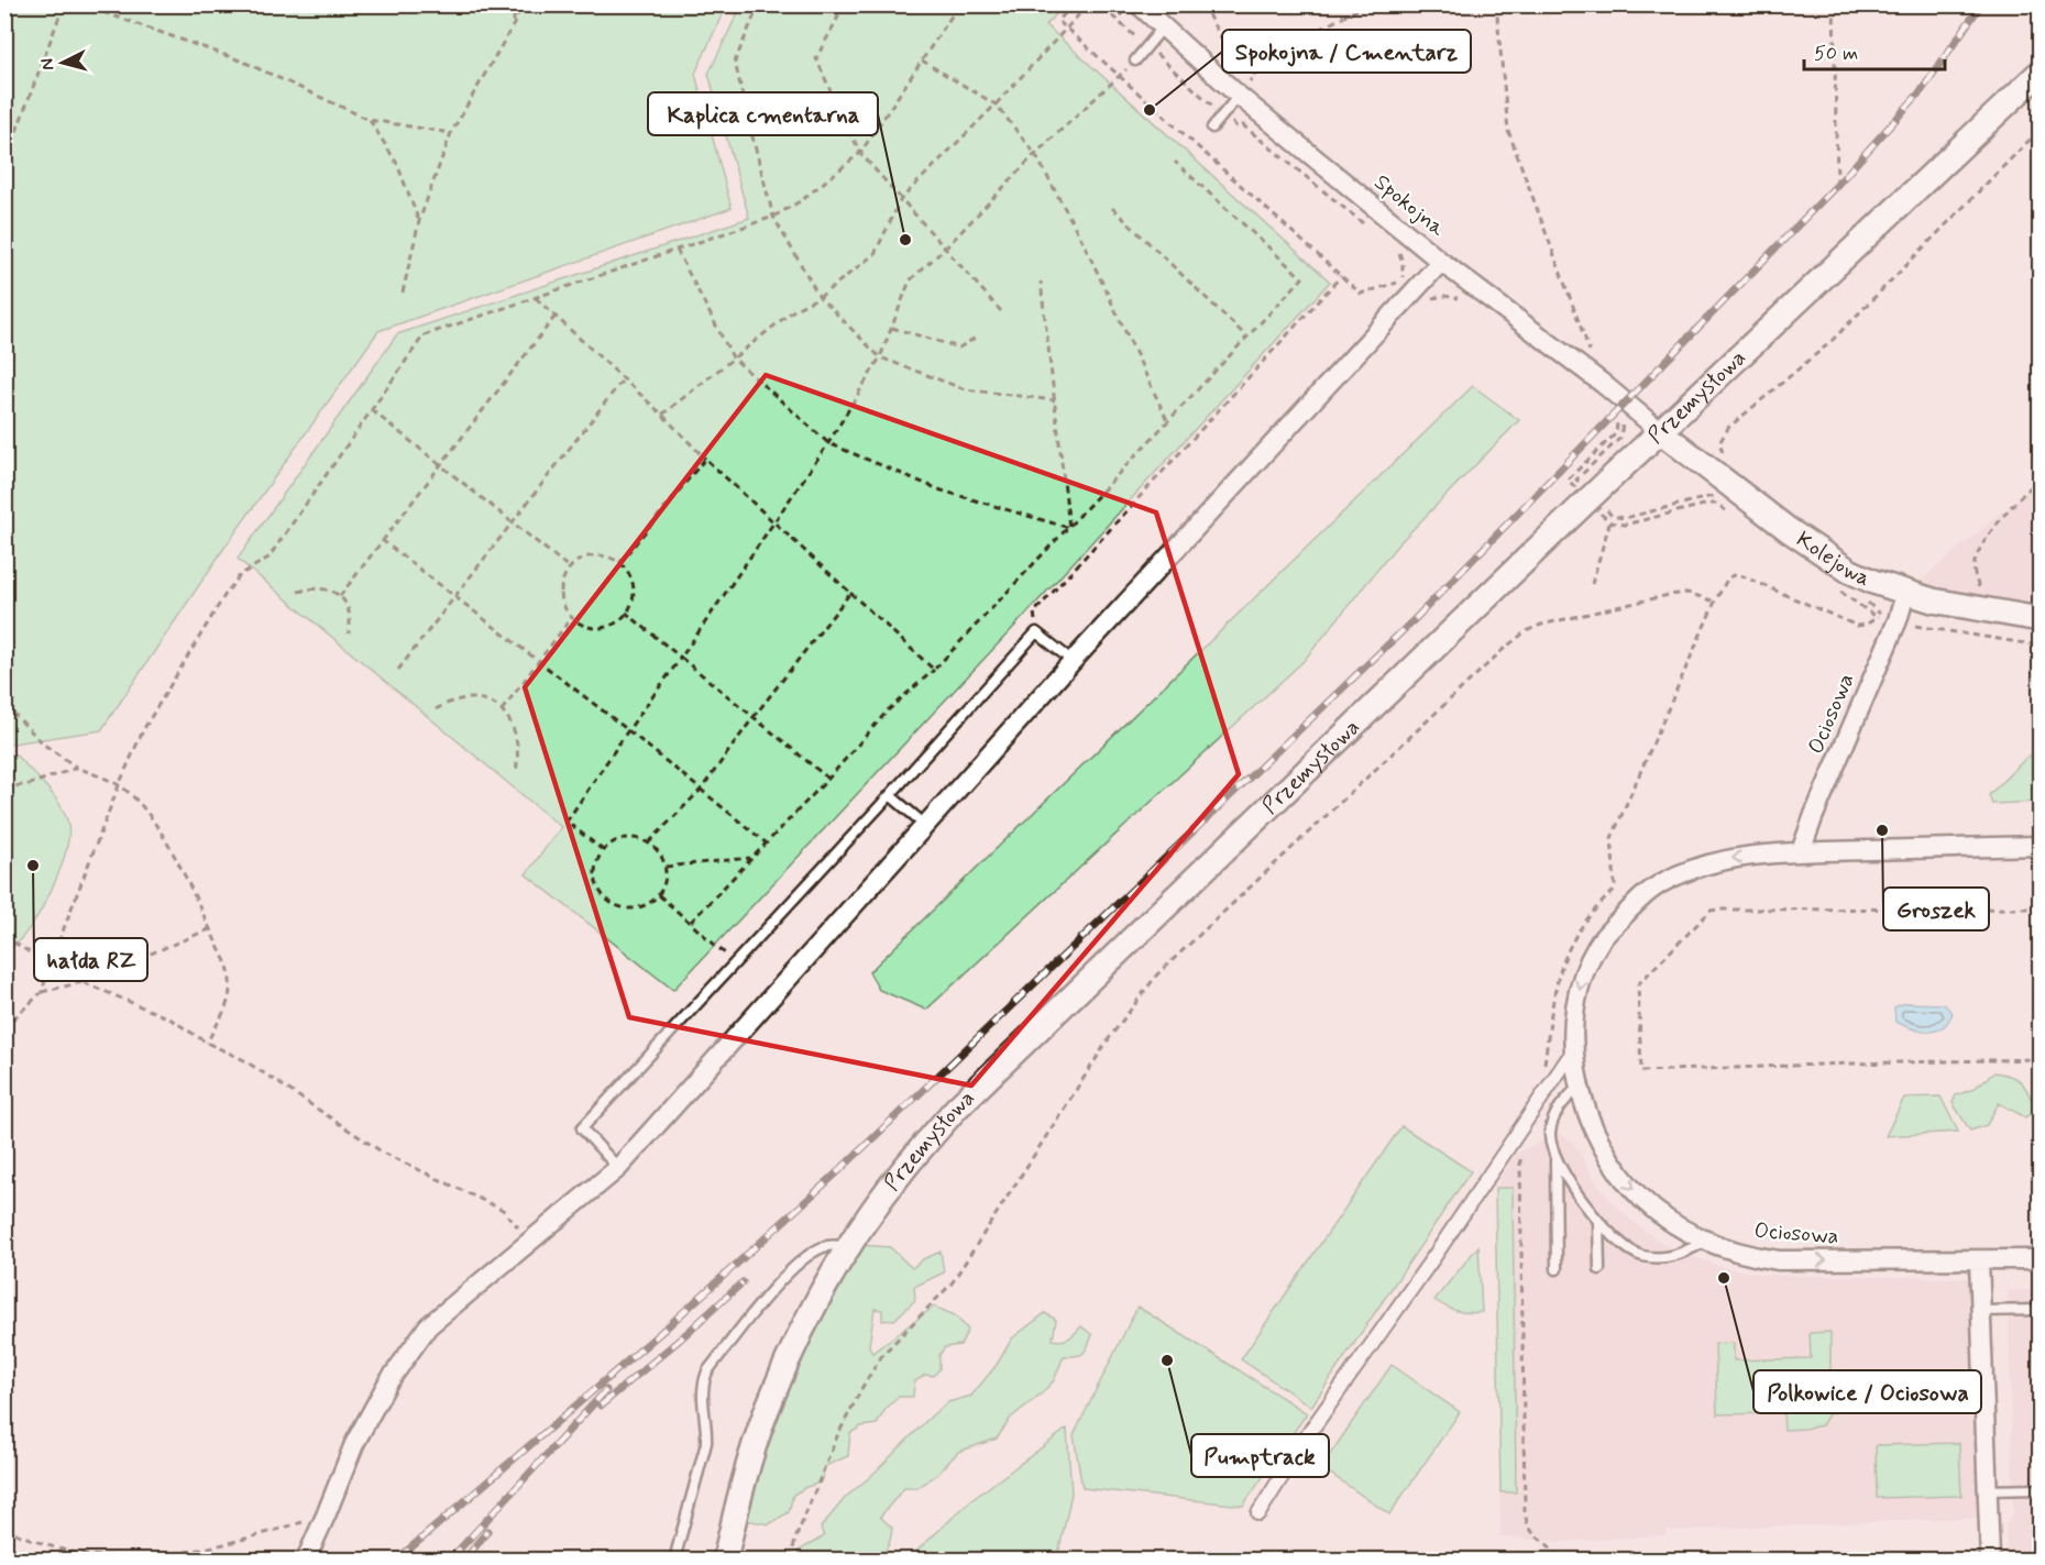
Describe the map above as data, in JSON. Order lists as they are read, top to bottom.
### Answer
{
  "streets": {
    "street": [
      "Spokojna",
      "Przemysłowa",
      "Kolejowa",
      "Ociosowa"
    ]
  },
  "crossings": [
    ["Spokojna", "Przemysłowa"],
    ["Spokojna", "Kolejowa"],
    ["Przemysłowa", "Kolejowa"],
    ["Kolejowa", "Ociosowa"]
  ],
  "places": [
    "Spokojna / Cmentarz",
    "Kaplica cmentarna",
    "Groszek",
    "hałda RZ",
    "Polkowice / Ociosowa",
    "Pumptrack"
  ],
  "scale_bar": "50 m",
  "north": "left"
}
